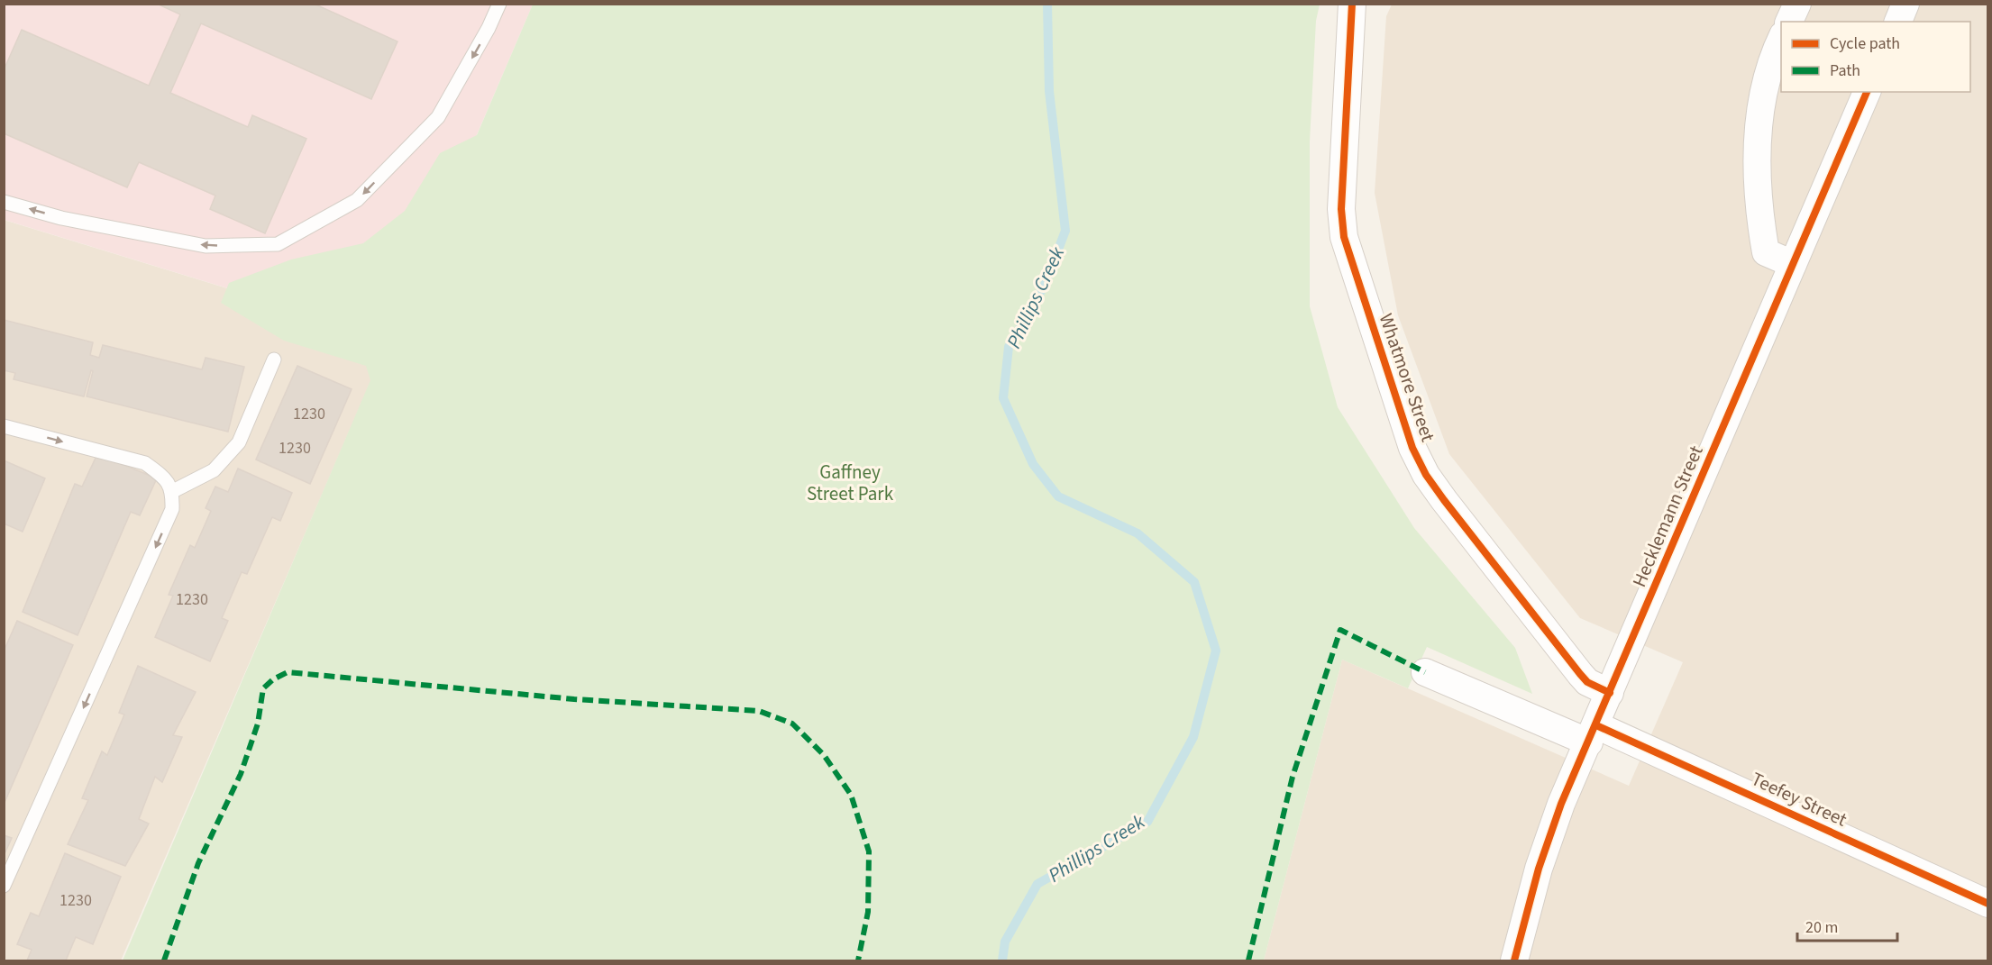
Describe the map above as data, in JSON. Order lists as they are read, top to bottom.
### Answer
{
  "streets": {
    "street": ["Whatmore Street", "Hecklemann Street", "Teefey Street"]
  },
  "crossings": [
    ["Whatmore Street", "Hecklemann Street"],
    ["Hecklemann Street", "Teefey Street"]
  ],
  "water": ["Phillips Creek"],
  "parks": ["Gaffney Street Park"],
  "house_numbers": [
    "1230",
    "1230",
    "1230",
    "1230"
  ],
  "legend": ["Cycle path", "Path"],
  "scale_bar": "20 m"
}
